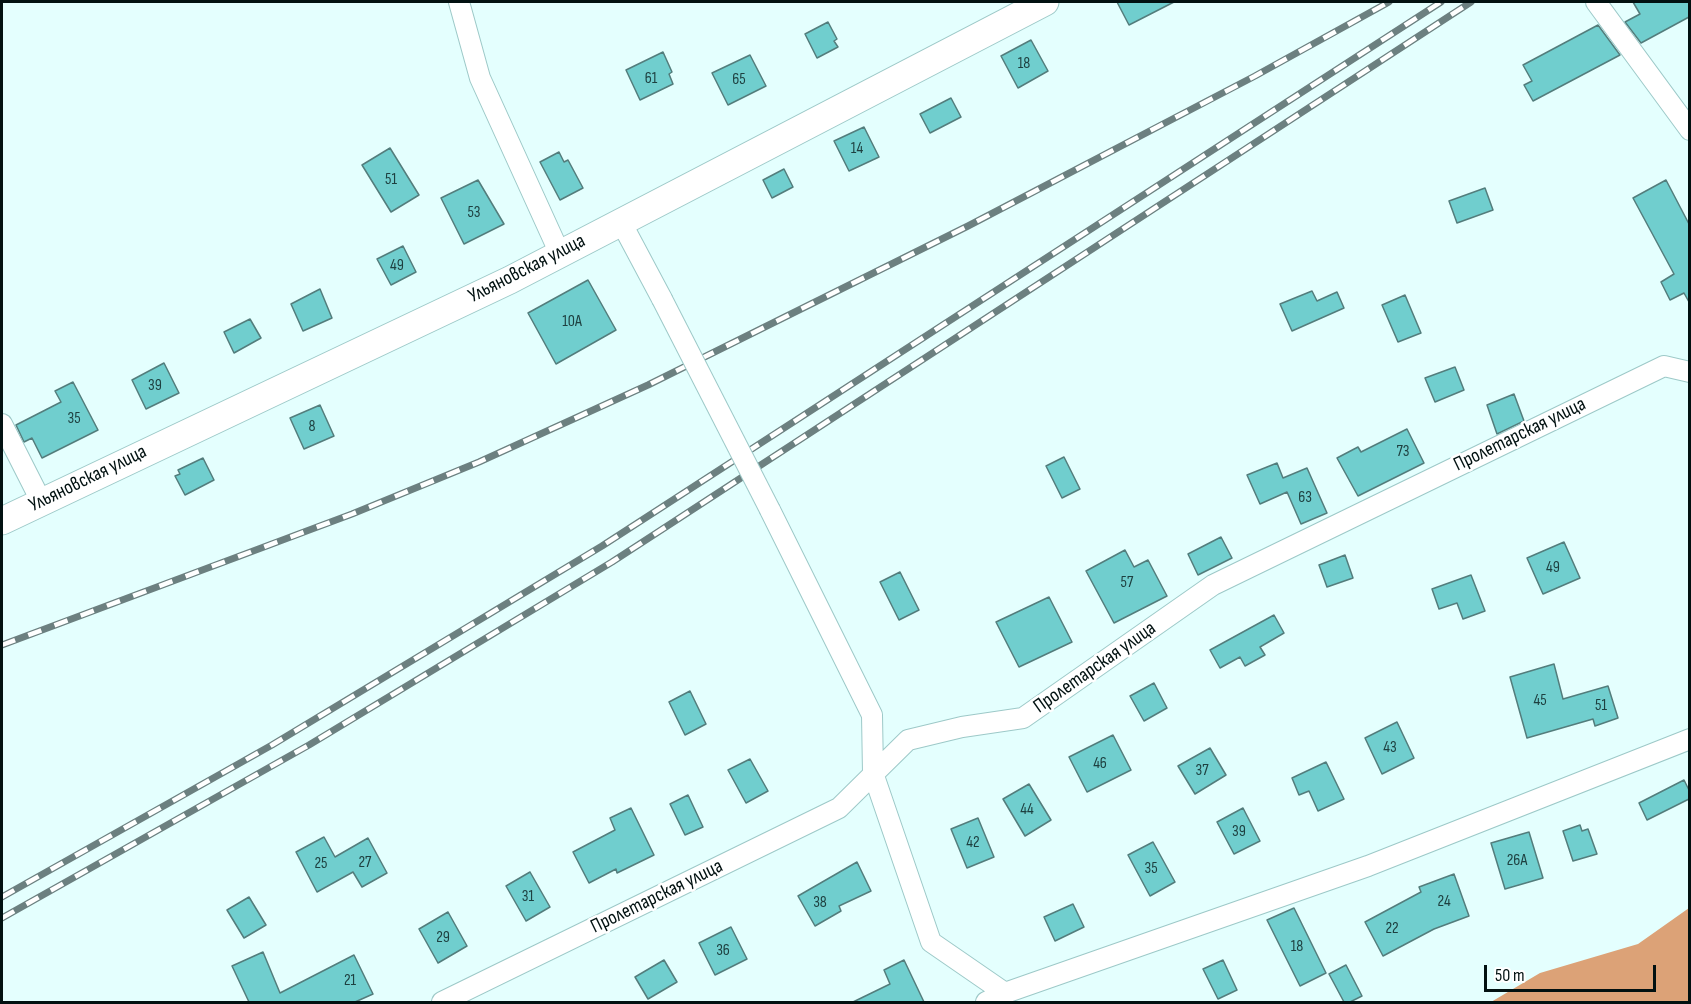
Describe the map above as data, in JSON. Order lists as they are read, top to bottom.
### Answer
{
  "streets": {
    "main road": ["Ульяновская улица"],
    "street": ["Пролетарская улица"]
  },
  "house_numbers": [
    "18",
    "61",
    "65",
    "14",
    "51",
    "53",
    "49",
    "10А",
    "39",
    "35",
    "8",
    "73",
    "63",
    "49",
    "57",
    "45",
    "51",
    "43",
    "46",
    "37",
    "44",
    "39",
    "42",
    "26А",
    "27",
    "25",
    "35",
    "31",
    "24",
    "38",
    "22",
    "29",
    "18",
    "36",
    "21"
  ],
  "scale_bar": "50 m"
}
